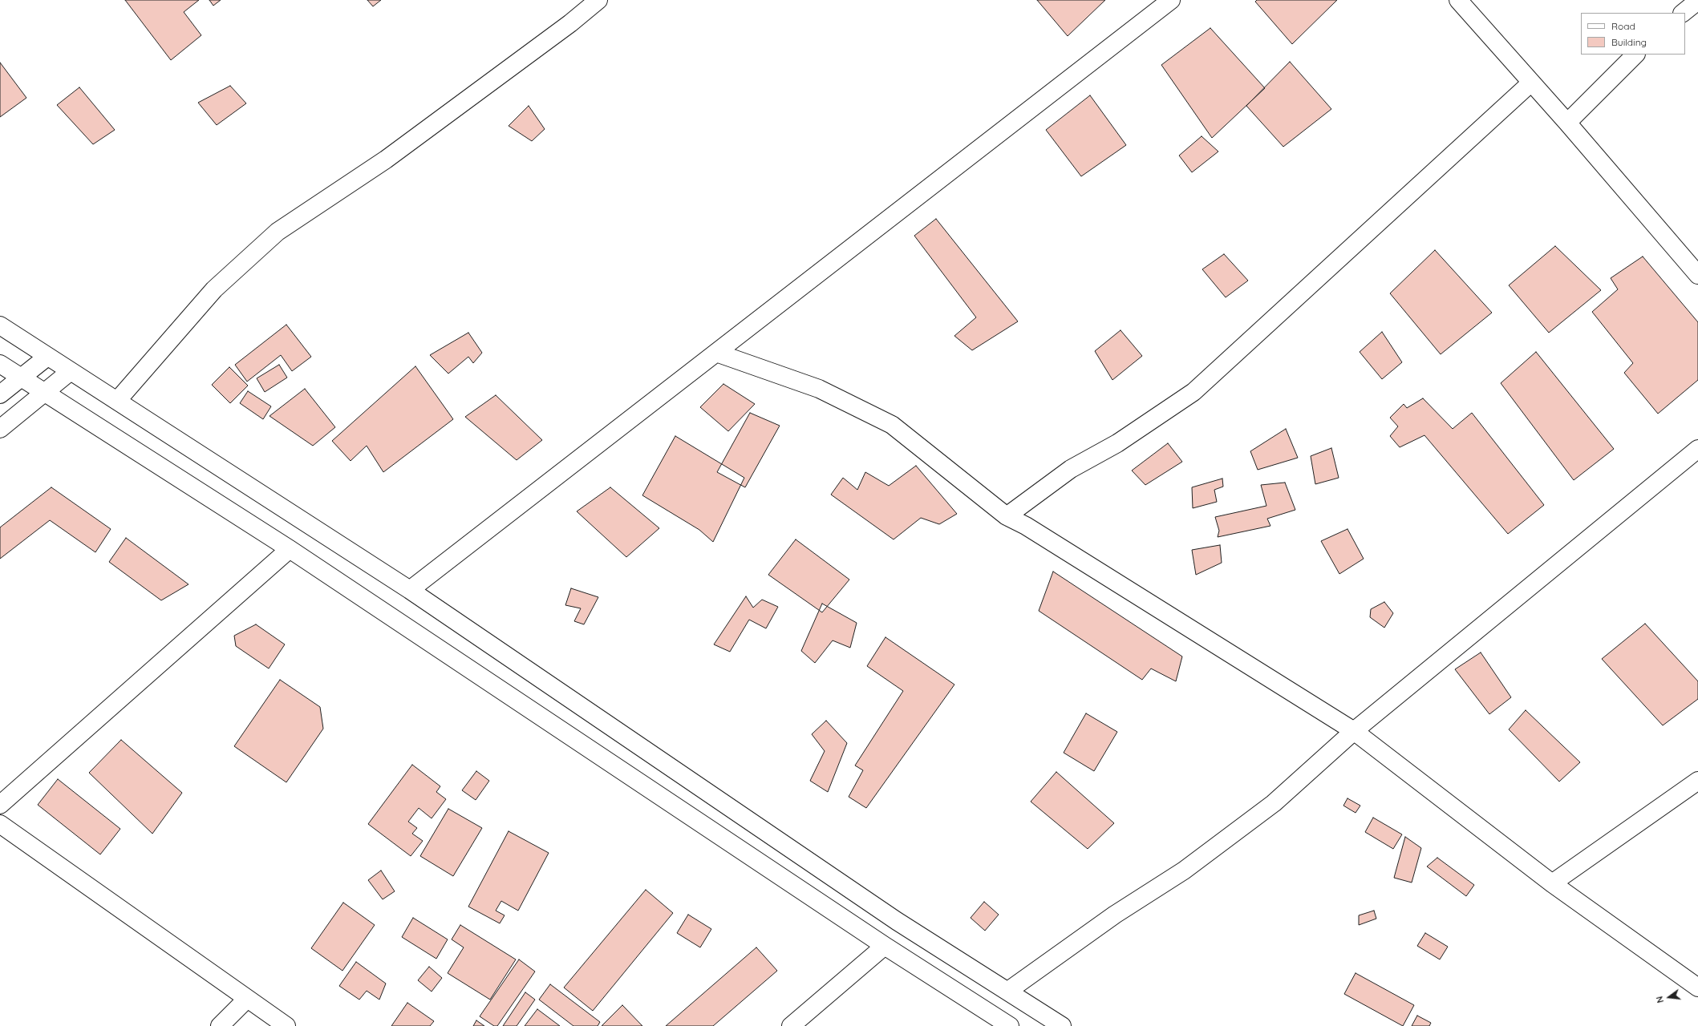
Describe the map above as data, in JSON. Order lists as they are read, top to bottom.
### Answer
{
  "legend": ["Road", "Building"],
  "north": "left"
}
